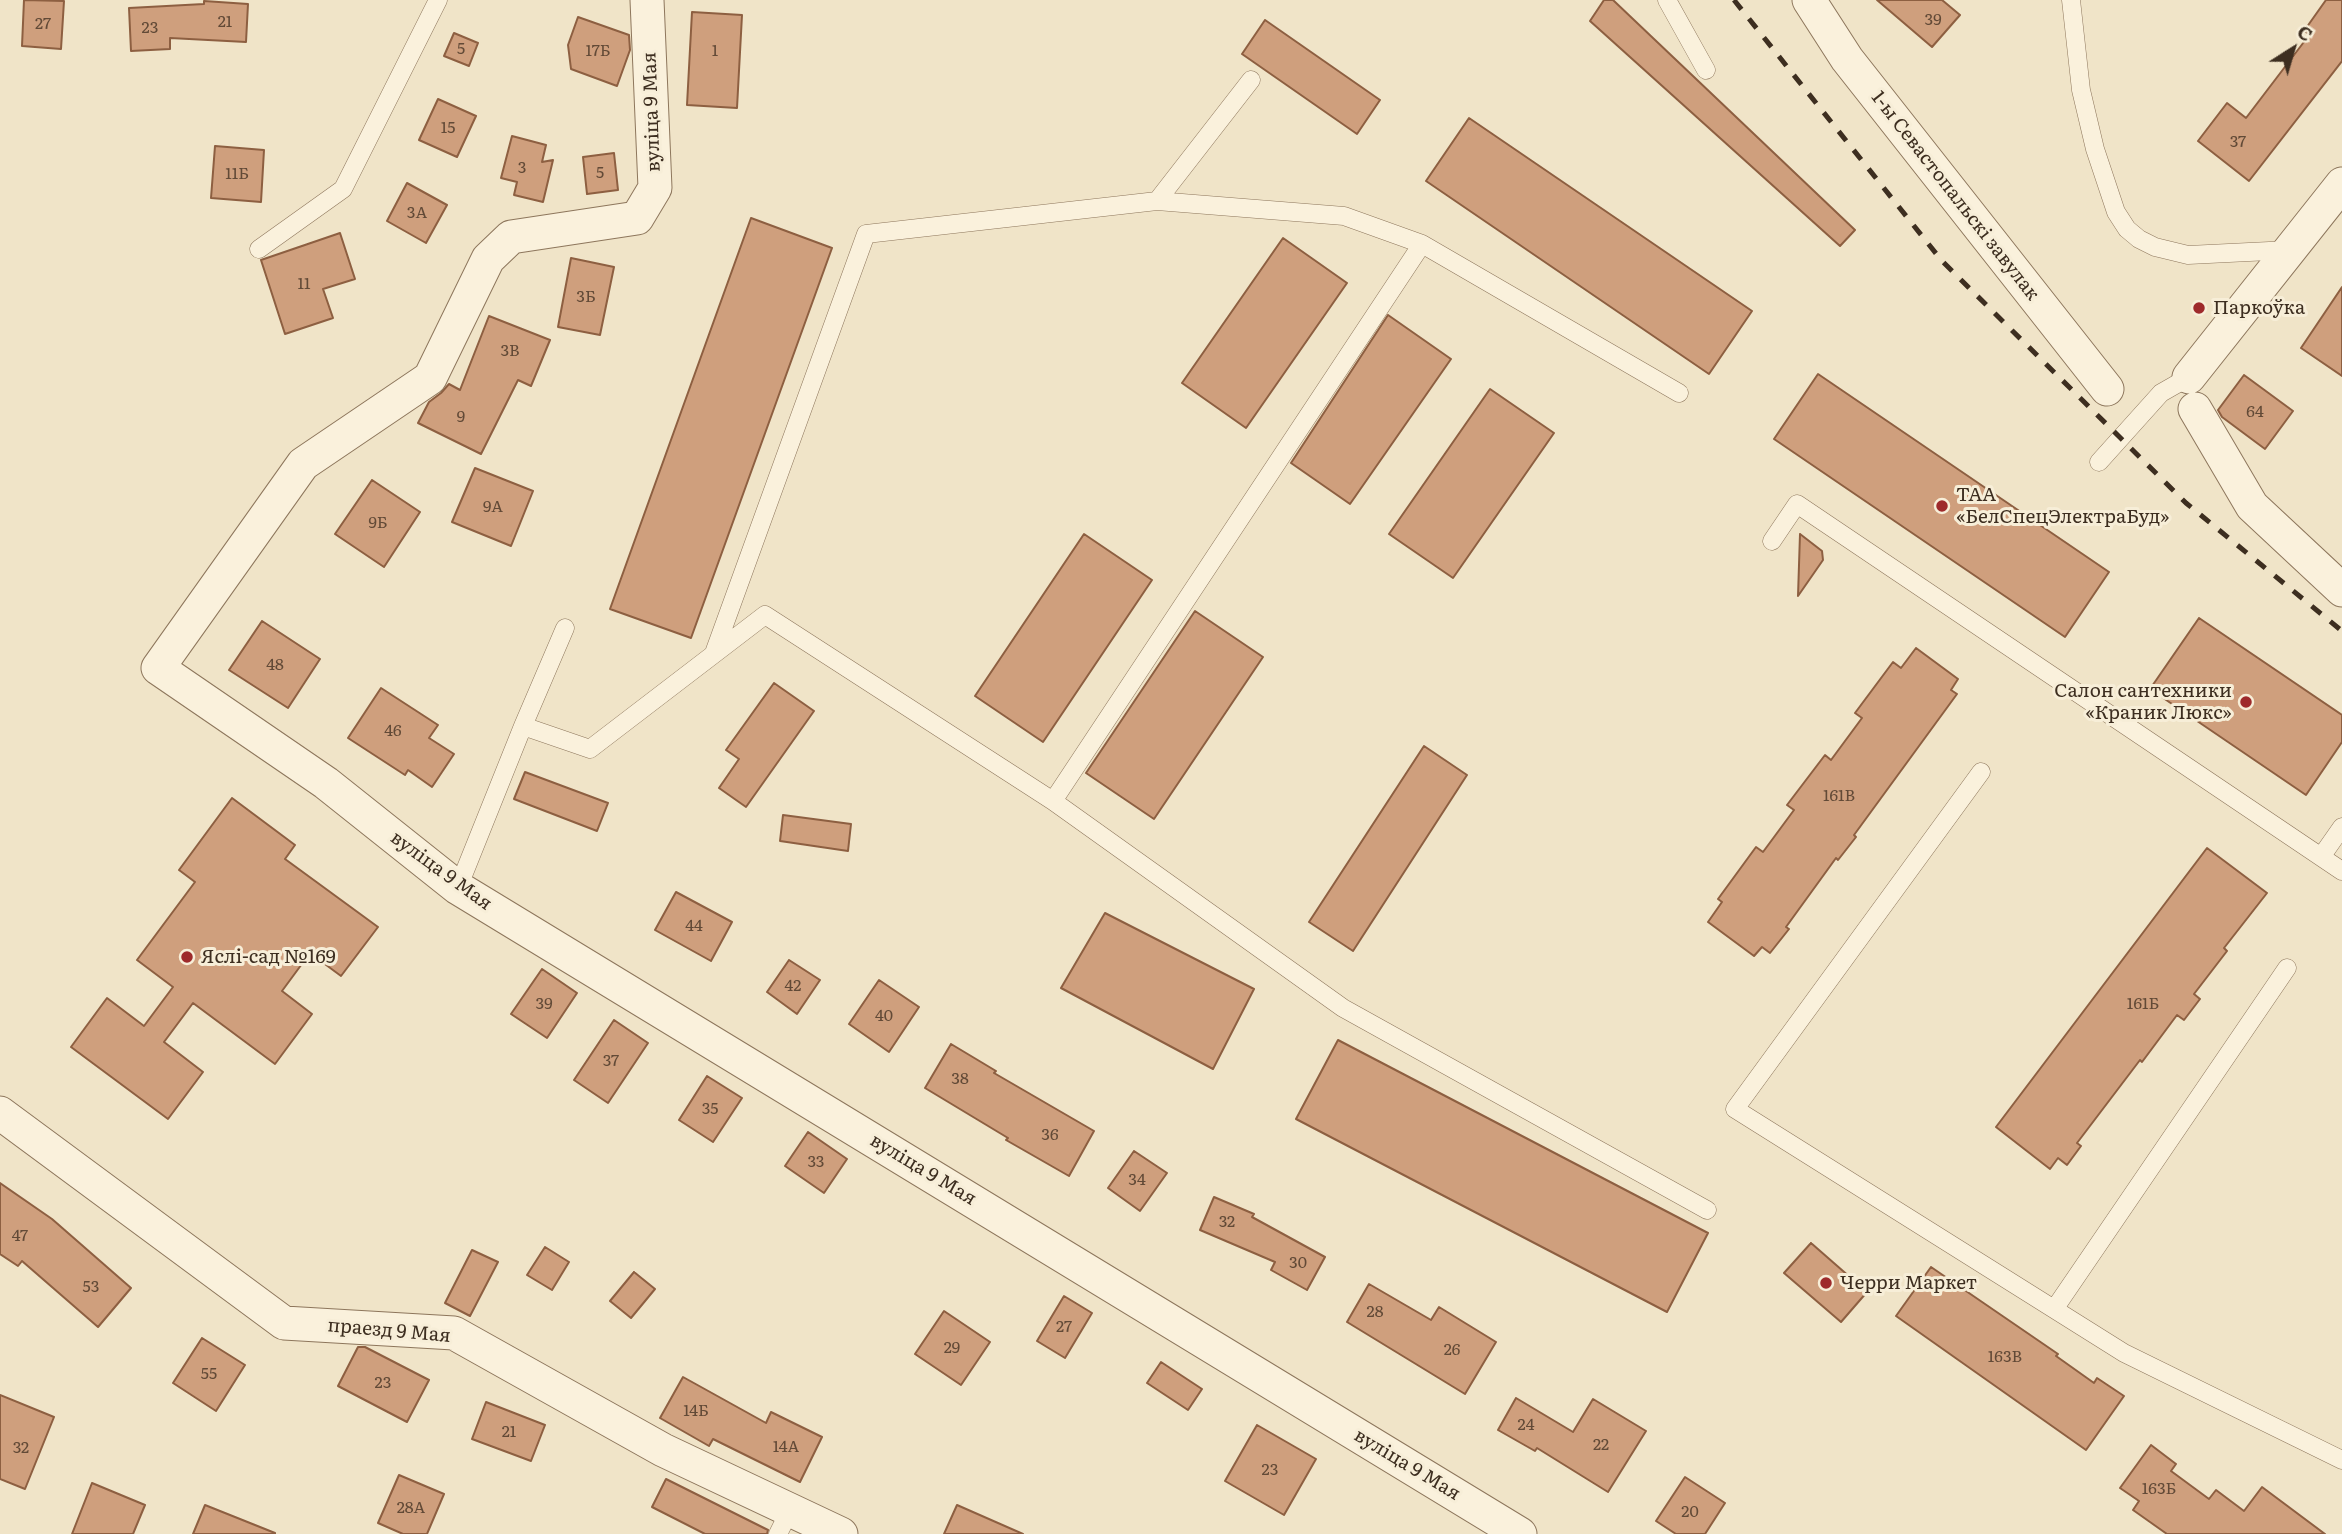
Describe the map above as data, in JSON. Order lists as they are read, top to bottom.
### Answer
{
  "streets": {
    "street": ["вуліца 9 Мая", "1-ы Севастопальскі завулак", "праезд 9 Мая"]
  },
  "places": [
    "Паркоўка",
    "ТАА «БелСпецЭлектраБуд»",
    "Салон сантехники «Краник Люкс»",
    "Яслі-сад №169",
    "Черри Маркет"
  ],
  "house_numbers": [
    "39",
    "21",
    "27",
    "23",
    "5",
    "17Б",
    "1",
    "15",
    "37",
    "3",
    "5",
    "11Б",
    "3А",
    "11",
    "3Б",
    "3В",
    "64",
    "9",
    "9А",
    "9Б",
    "48",
    "46",
    "161В",
    "44",
    "42",
    "39",
    "161Б",
    "40",
    "37",
    "38",
    "35",
    "36",
    "33",
    "34",
    "32",
    "47",
    "30",
    "53",
    "28",
    "27",
    "29",
    "26",
    "163В",
    "55",
    "23",
    "14Б",
    "24",
    "21",
    "22",
    "14А",
    "32",
    "23",
    "163Б",
    "28А",
    "20"
  ],
  "north": "top right"
}
